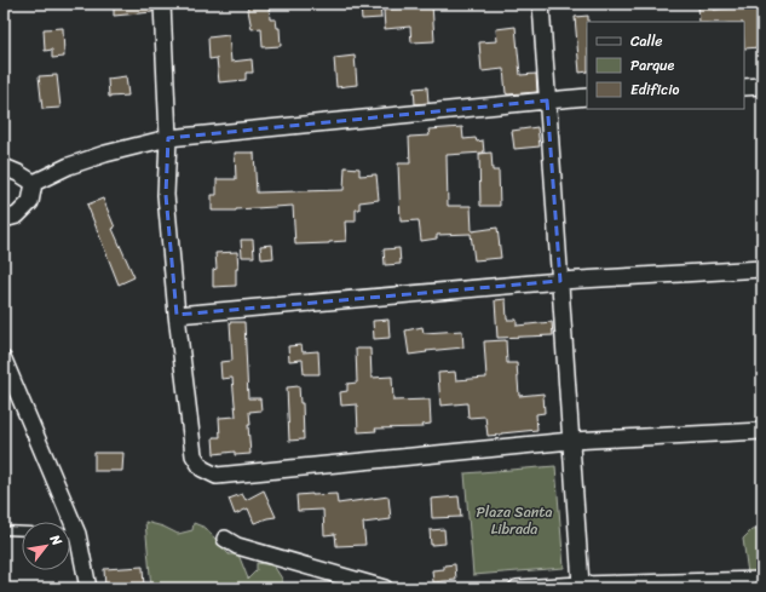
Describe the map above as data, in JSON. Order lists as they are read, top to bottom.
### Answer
{
  "parks": ["Plaza Santa Librada"],
  "legend": ["Calle", "Parque", "Edificio"],
  "north": "top right"
}
